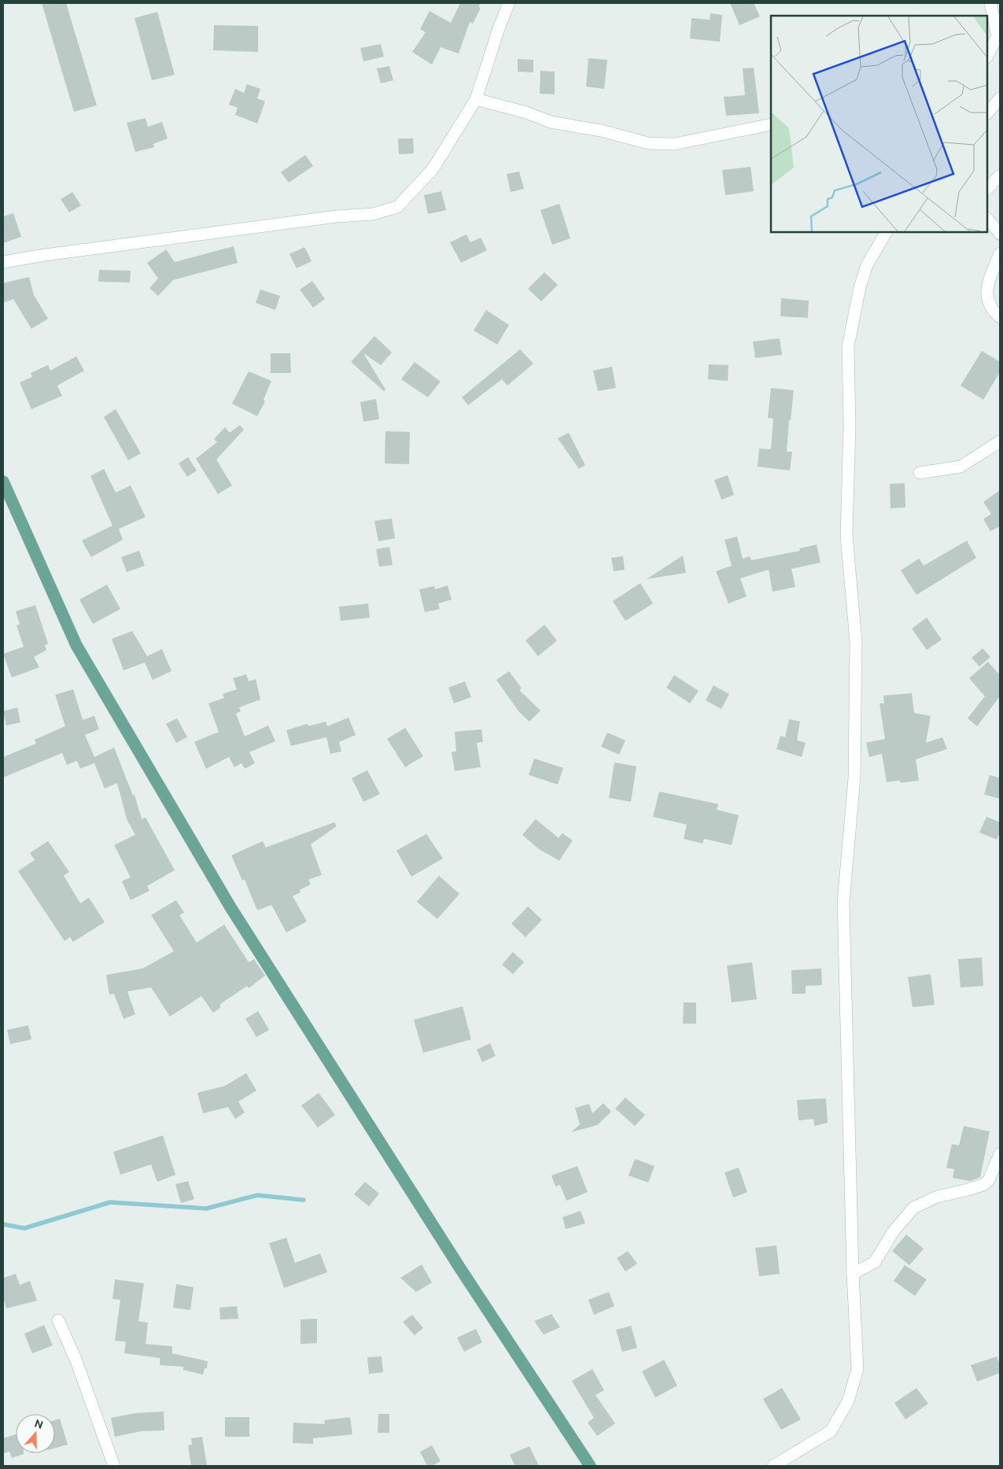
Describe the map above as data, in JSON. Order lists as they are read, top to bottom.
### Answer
{
  "north": "top"
}
